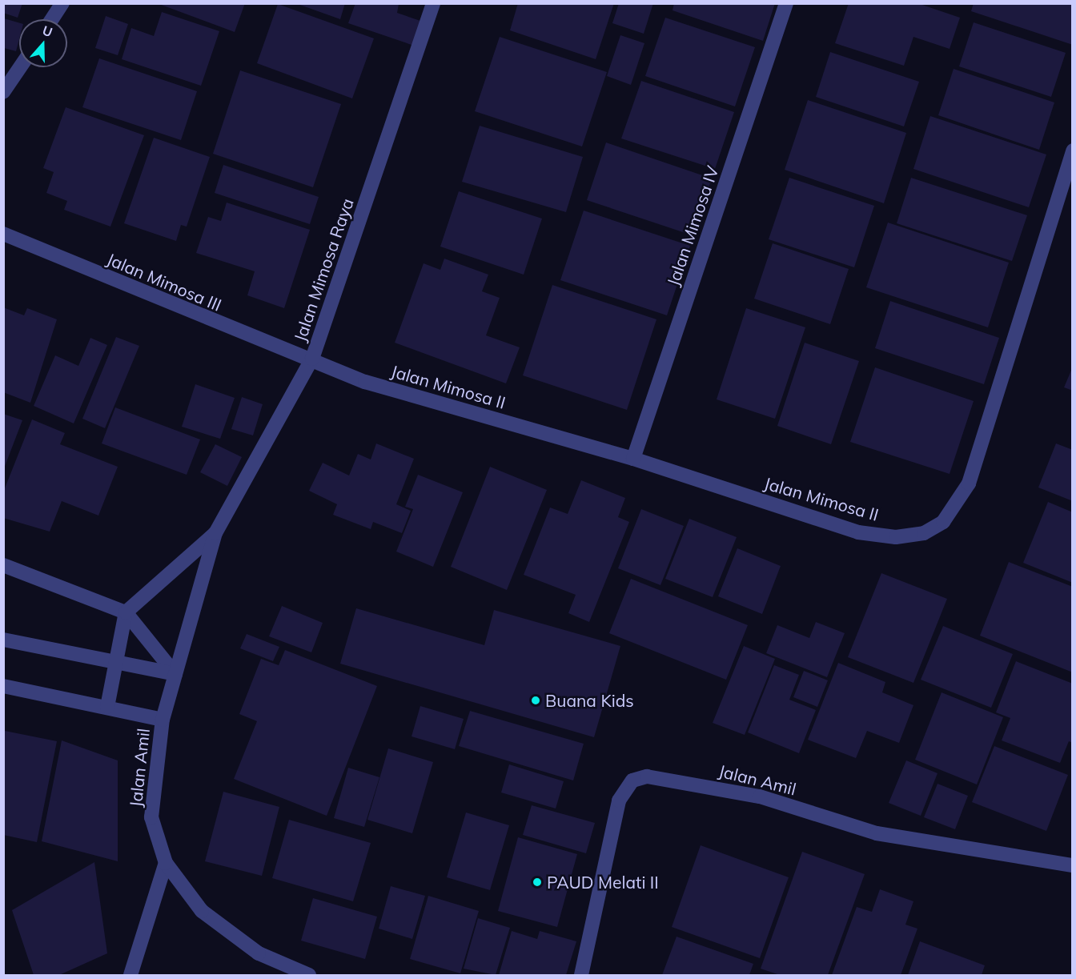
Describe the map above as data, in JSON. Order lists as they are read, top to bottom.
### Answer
{
  "streets": {
    "street": [
      "Jalan Mimosa IV",
      "Jalan Mimosa Raya",
      "Jalan Mimosa III",
      "Jalan Mimosa II",
      "Jalan Amil"
    ]
  },
  "crossings": [
    ["Jalan Mimosa IV", "Jalan Mimosa II"],
    ["Jalan Mimosa Raya", "Jalan Mimosa III"],
    ["Jalan Mimosa Raya", "Jalan Mimosa II"],
    ["Jalan Mimosa Raya", "Jalan Amil"],
    ["Jalan Mimosa III", "Jalan Mimosa II"]
  ],
  "places": ["Buana Kids", "PAUD Melati II"],
  "north": "top"
}
